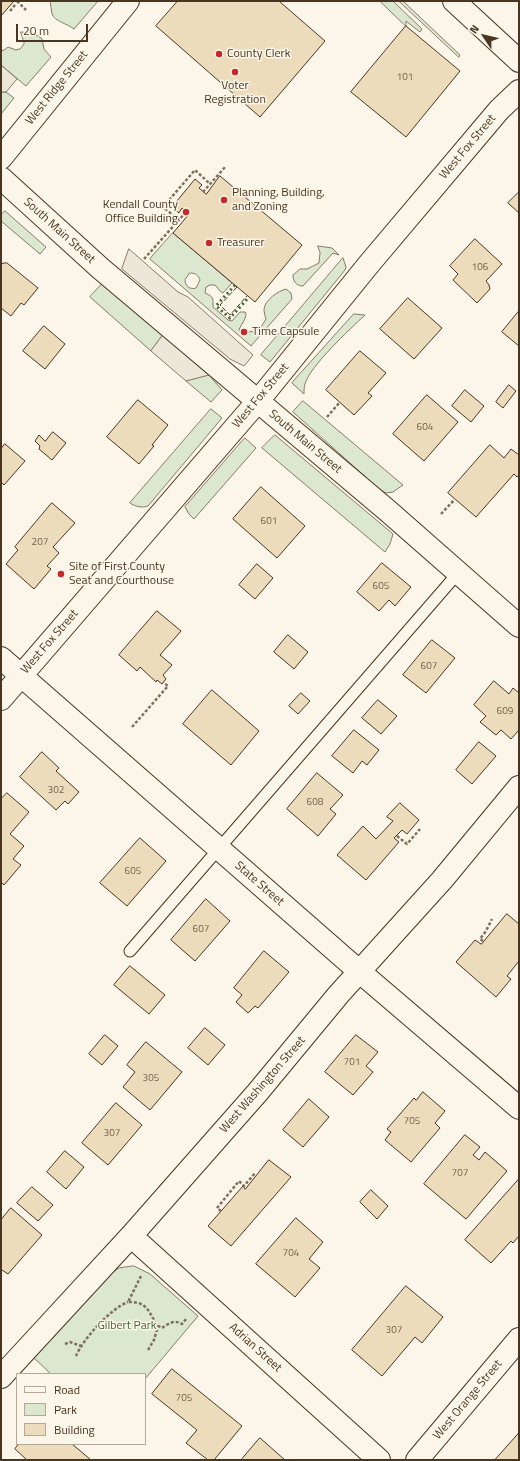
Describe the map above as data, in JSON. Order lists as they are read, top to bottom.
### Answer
{
  "streets": {
    "main road": [
      "West Ridge Street",
      "West Fox Street",
      "South Main Street",
      "State Street",
      "West Washington Street",
      "Adrian Street",
      "West Orange Street"
    ]
  },
  "crossings": [
    ["West Fox Street", "South Main Street"],
    ["West Fox Street", "State Street"],
    ["State Street", "West Washington Street"],
    ["West Washington Street", "Adrian Street"]
  ],
  "parks": ["Gilbert Park"],
  "places": [
    "County Clerk",
    "Voter Registration",
    "Planning, Building, and Zoning",
    "Kendall County Office Building",
    "Treasurer",
    "Time Capsule",
    "Site of First County Seat and Courthouse"
  ],
  "house_numbers": [
    "101",
    "106",
    "604",
    "601",
    "207",
    "605",
    "607",
    "609",
    "302",
    "608",
    "605",
    "607",
    "701",
    "305",
    "705",
    "307",
    "707",
    "704",
    "307",
    "705"
  ],
  "legend": ["Road", "Park", "Building"],
  "scale_bar": "20 m",
  "north": "top left"
}
